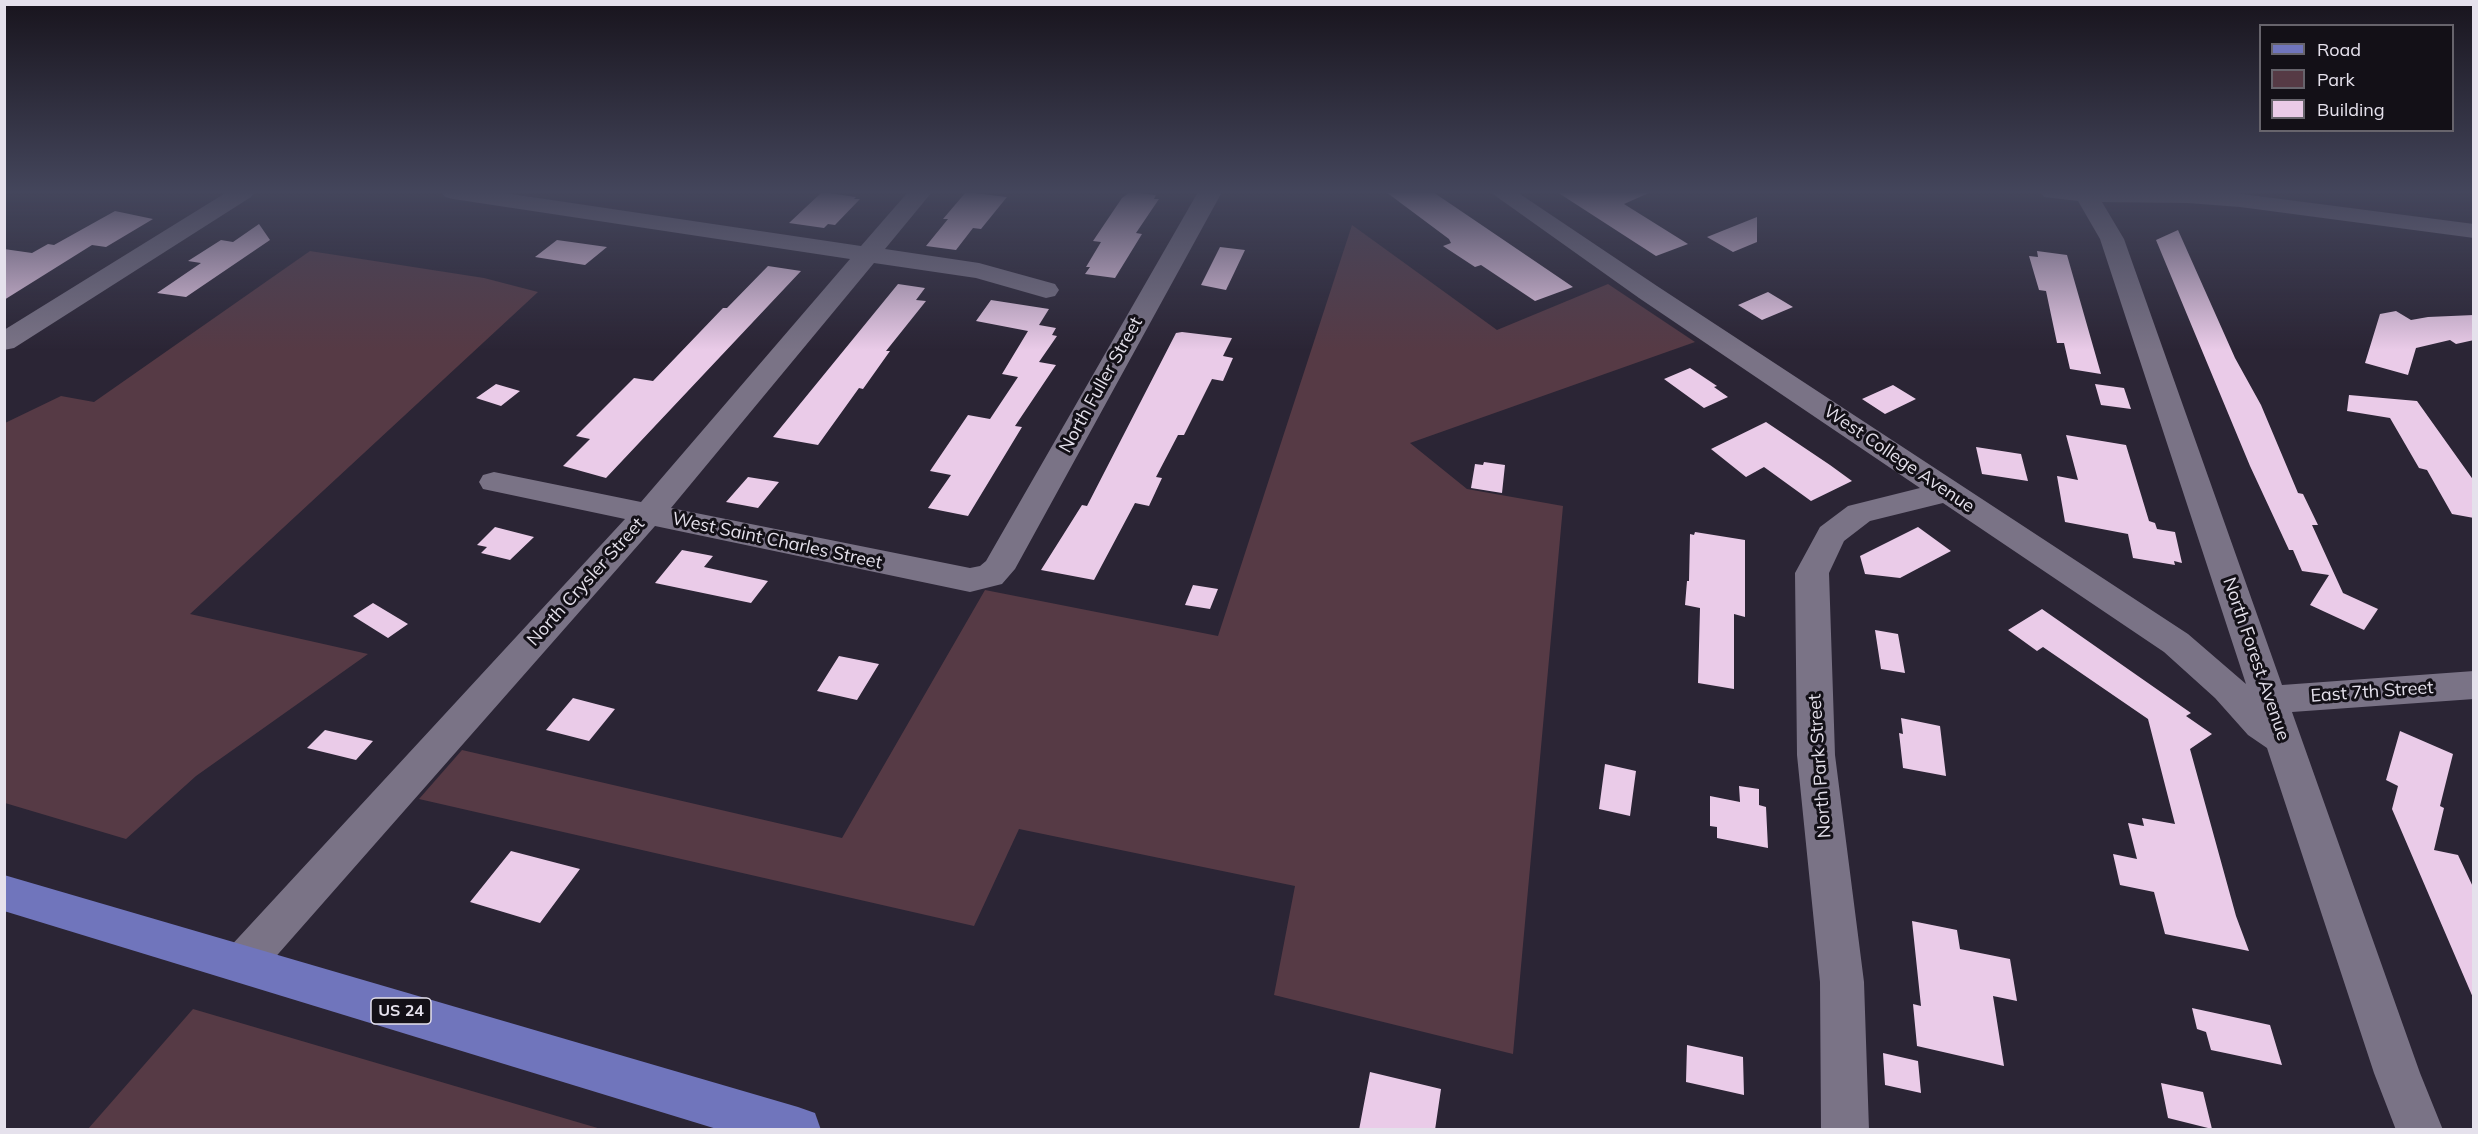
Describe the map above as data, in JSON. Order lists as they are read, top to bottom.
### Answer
{
  "streets": {
    "main road": ["US 24"],
    "street": [
      "North Fuller Street",
      "West College Avenue",
      "West Saint Charles Street",
      "North Crysler Street",
      "North Forest Avenue",
      "East 7th Street",
      "North Park Street"
    ]
  },
  "crossings": [
    ["North Fuller Street", "West Saint Charles Street"],
    ["West College Avenue", "North Forest Avenue"],
    ["West College Avenue", "North Park Street"],
    ["West Saint Charles Street", "North Crysler Street"],
    ["North Crysler Street", "US 24"],
    ["North Forest Avenue", "East 7th Street"]
  ],
  "legend": ["Road", "Park", "Building"]
}
